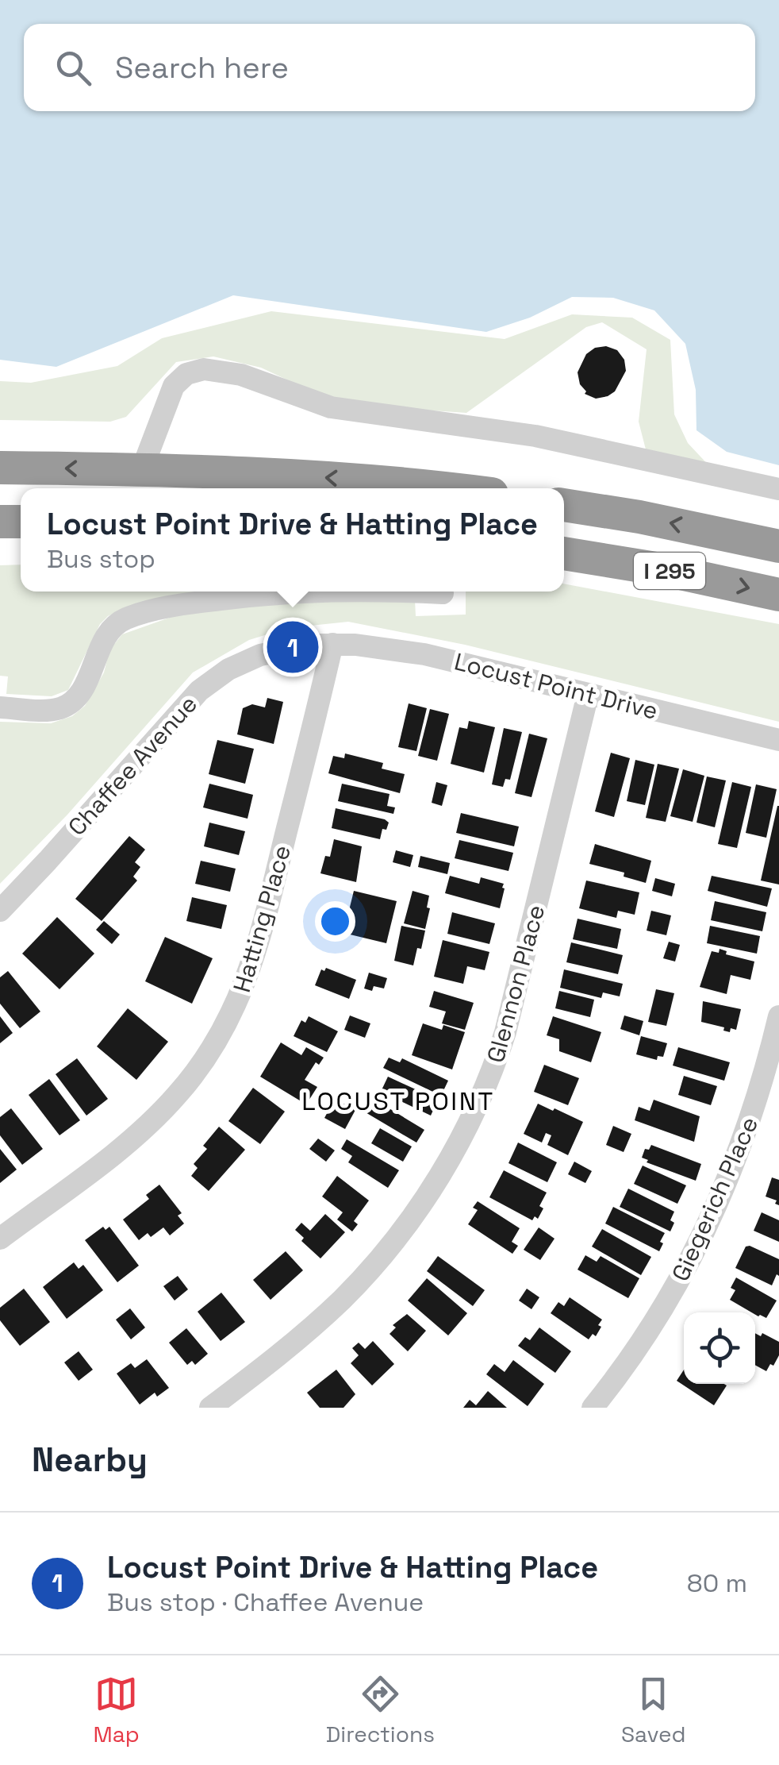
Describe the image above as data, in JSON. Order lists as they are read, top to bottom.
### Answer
{
  "streets": {
    "highway": ["I 295"],
    "street": [
      "Locust Point Drive",
      "Chaffee Avenue",
      "Hatting Place",
      "Glennon Place",
      "Giegerich Place"
    ]
  },
  "crossings": [
    ["Locust Point Drive", "Chaffee Avenue"],
    ["Locust Point Drive", "Hatting Place"],
    ["Locust Point Drive", "Glennon Place"],
    ["Chaffee Avenue", "Hatting Place"]
  ],
  "districts": ["LOCUST POINT"],
  "page": {
    "search": "Search here",
    "popup": ["Locust Point Drive & Hatting Place", "Bus stop"],
    "pins": "1",
    "heading": "Nearby",
    "list": [
      {
        "mark": "1",
        "name": "Locust Point Drive & Hatting Place",
        "note": "Bus stop · Chaffee Avenue",
        "value": "80 m"
      }
    ],
    "nav": ["Map", "Directions", "Saved"]
  }
}
